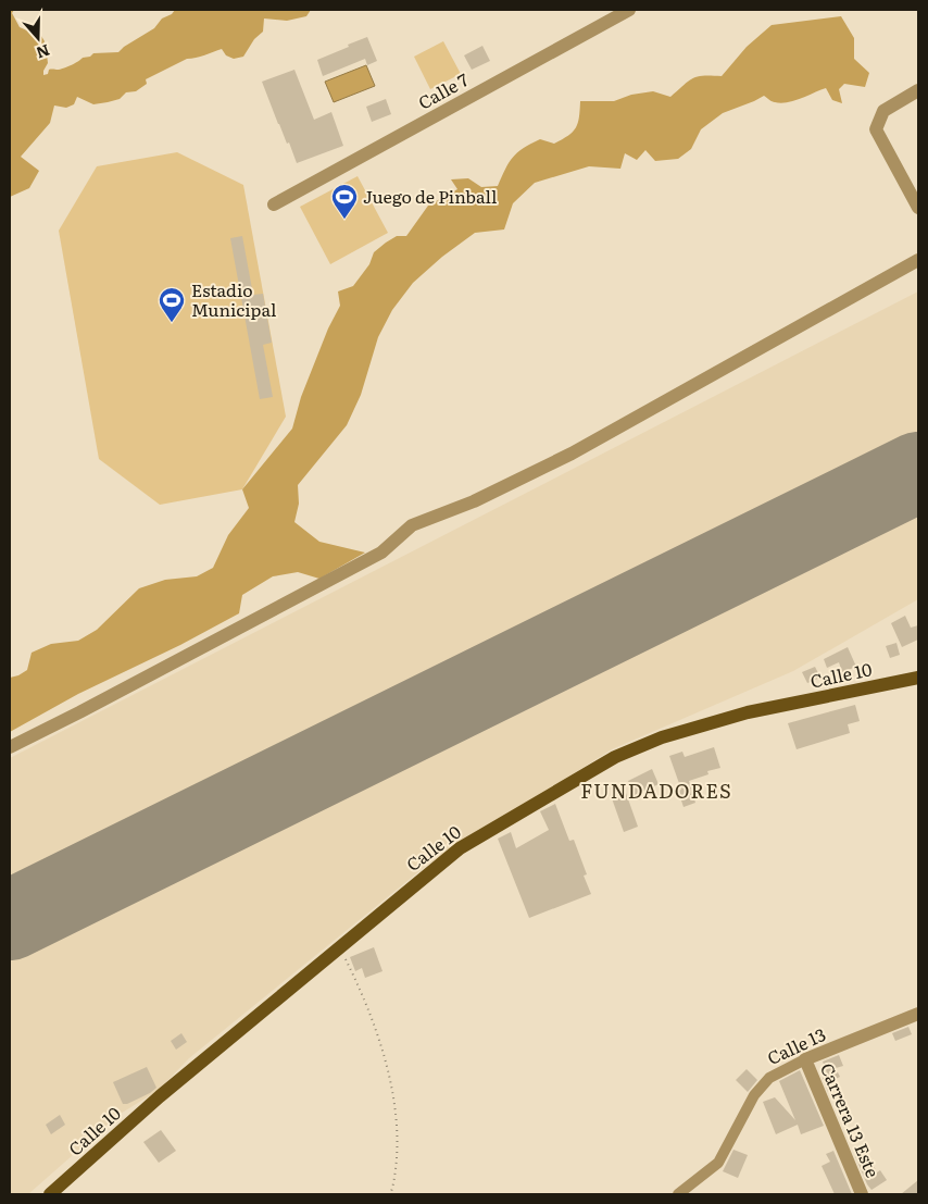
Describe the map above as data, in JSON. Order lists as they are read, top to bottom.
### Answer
{
  "streets": {
    "main road": ["Calle 10"],
    "street": ["Calle 7", "Calle 13", "Carrera 13 Este"]
  },
  "crossings": [
    ["Calle 13", "Carrera 13 Este"]
  ],
  "districts": ["FUNDADORES"],
  "places": {
    "sports": ["Juego de Pinball", "Estadio Municipal"]
  },
  "north": "bottom"
}
